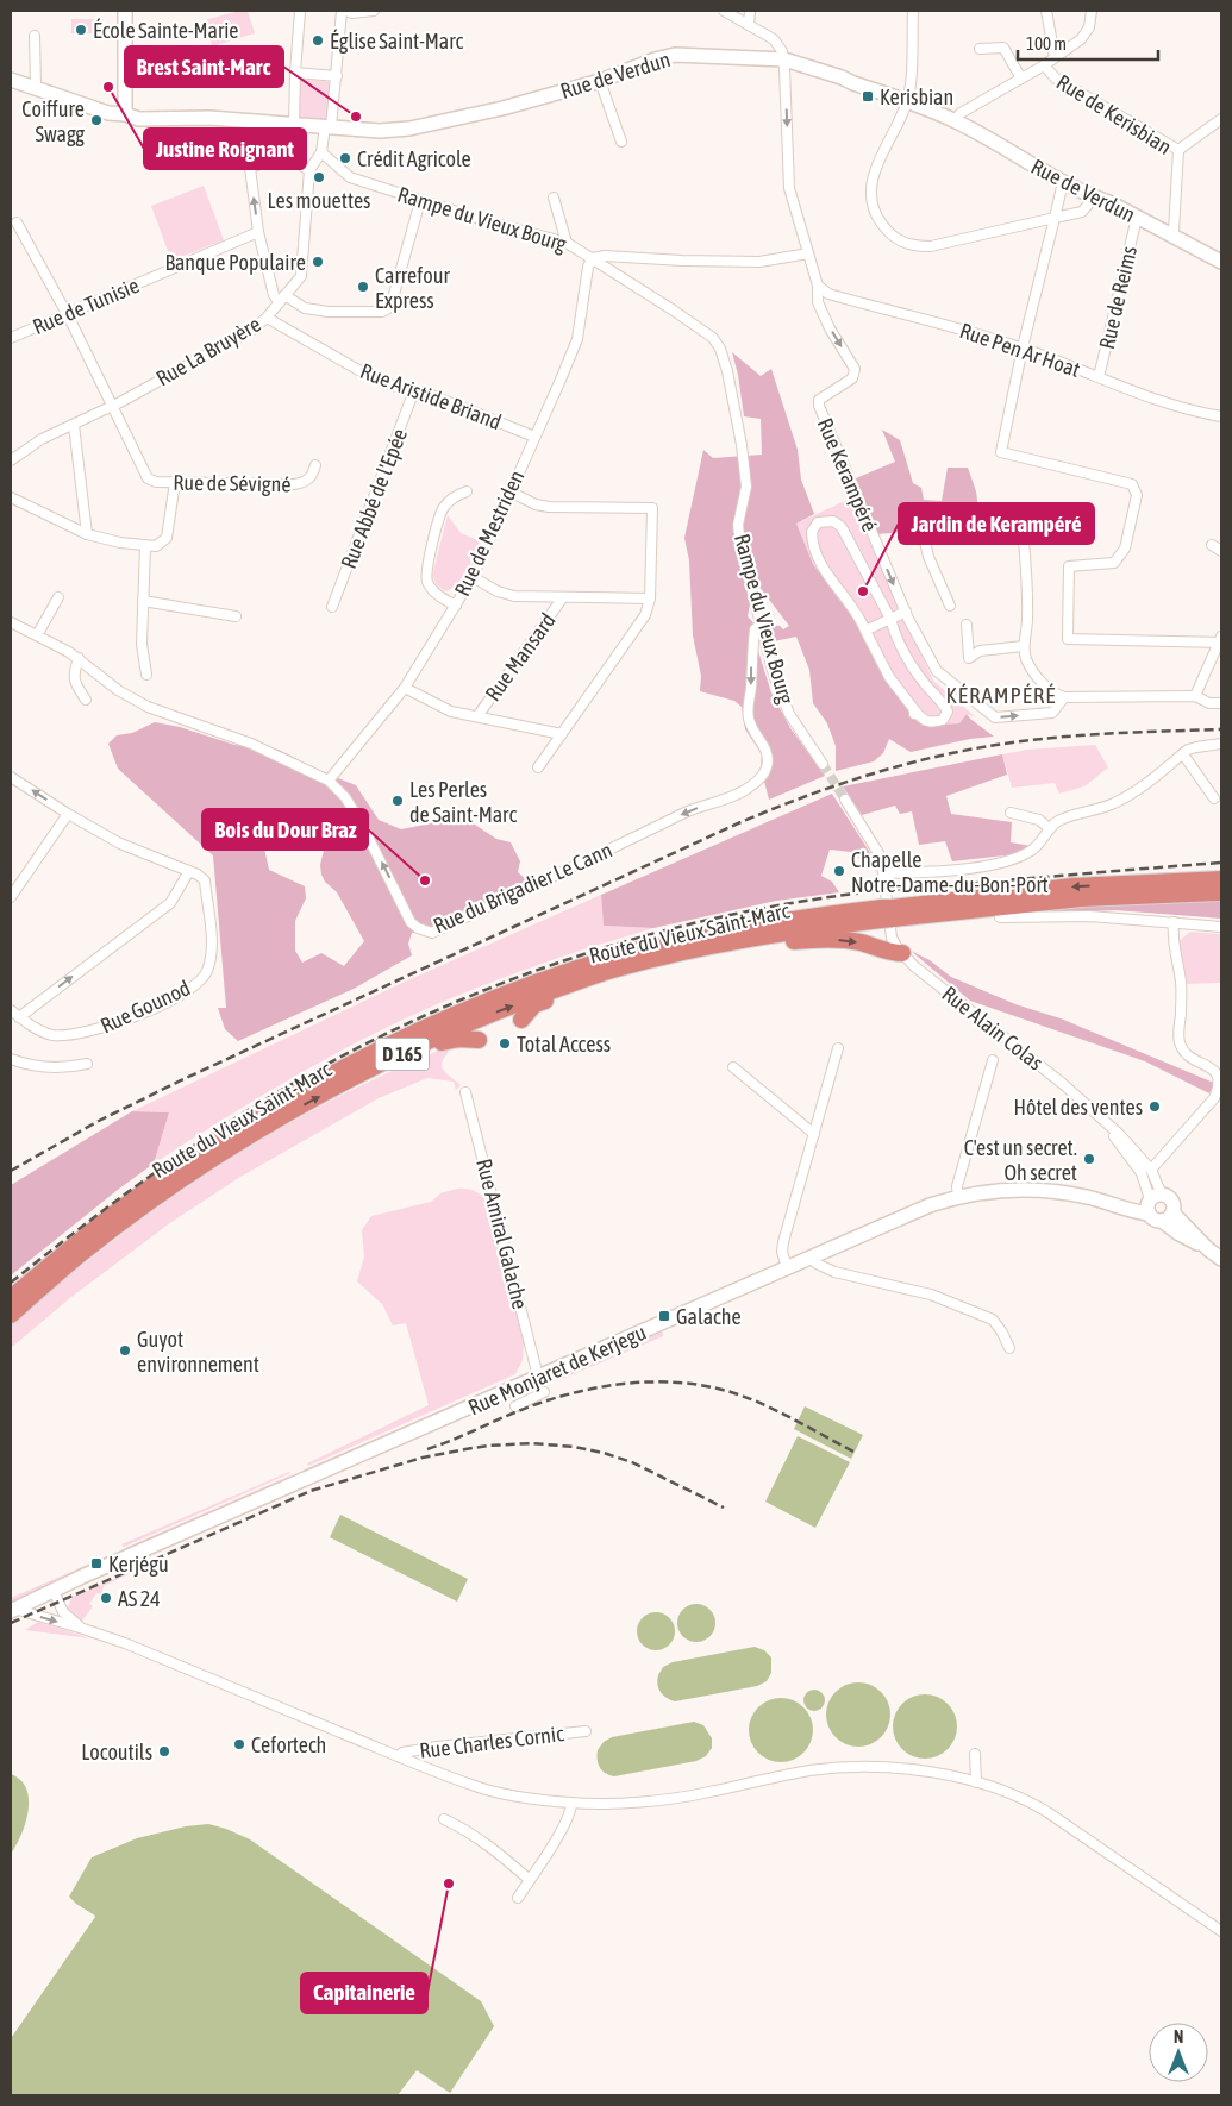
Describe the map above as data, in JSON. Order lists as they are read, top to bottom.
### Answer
{
  "streets": {
    "highway": ["Route du Vieux Saint-Marc", "D 165"],
    "street": [
      "Rue de Verdun",
      "Rue de Kerisbian",
      "Rampe du Vieux Bourg",
      "Rue de Reims",
      "Rue de Tunisie",
      "Rue Pen Ar Hoat",
      "Rue La Bruyère",
      "Rue Aristide Briand",
      "Rue Kerampéré",
      "Rue de Sévigné",
      "Rue Abbé de l'Epée",
      "Rue de Mestriden",
      "Rue Mansard",
      "Rue du Brigadier Le Cann",
      "Rue Gounod",
      "Rue Alain Colas",
      "Rue Amiral Galache",
      "Rue Monjaret de Kerjegu",
      "Rue Charles Cornic"
    ]
  },
  "crossings": [
    ["Rue de Verdun", "Rue de Kerisbian"],
    ["Rue de Verdun", "Rue de Reims"],
    ["Rue de Verdun", "Rue Kerampéré"],
    ["Rampe du Vieux Bourg", "Rue de Mestriden"],
    ["Rampe du Vieux Bourg", "Rue du Brigadier Le Cann"],
    ["Rue de Reims", "Rue Pen Ar Hoat"],
    ["Rue Pen Ar Hoat", "Rue Kerampéré"],
    ["Rue La Bruyère", "Rue Aristide Briand"],
    ["Rue La Bruyère", "Rue de Sévigné"],
    ["Rue Aristide Briand", "Rue Abbé de l'Epée"],
    ["Rue Aristide Briand", "Rue de Mestriden"],
    ["Rue de Mestriden", "Rue du Brigadier Le Cann"],
    ["Route du Vieux Saint-Marc", "Rue Alain Colas"],
    ["Rue Alain Colas", "Rue Monjaret de Kerjegu"],
    ["Rue Amiral Galache", "Rue Monjaret de Kerjegu"]
  ],
  "one_way": ["Rue Kerampéré"],
  "districts": ["KÉRAMPÉRÉ"],
  "places": {
    "other": [
      "École Sainte-Marie",
      "Église Saint-Marc",
      "Justine Roignant",
      "Brest Saint-Marc",
      "Coiffure Swagg",
      "Crédit Agricole",
      "Les mouettes",
      "Banque Populaire",
      "Carrefour Express",
      "Jardin de Kerampéré",
      "Les Perles de Saint-Marc",
      "Chapelle Notre-Dame-du-Bon-Port",
      "Bois du Dour Braz",
      "Total Access",
      "Hôtel des ventes",
      "C'est un secret. Oh secret",
      "Guyot environnement",
      "AS 24",
      "Cefortech",
      "Locoutils",
      "Capitainerie"
    ],
    "transit": ["Kerisbian", "Galache", "Kerjégu"]
  },
  "scale_bar": "100 m",
  "north": "top"
}
